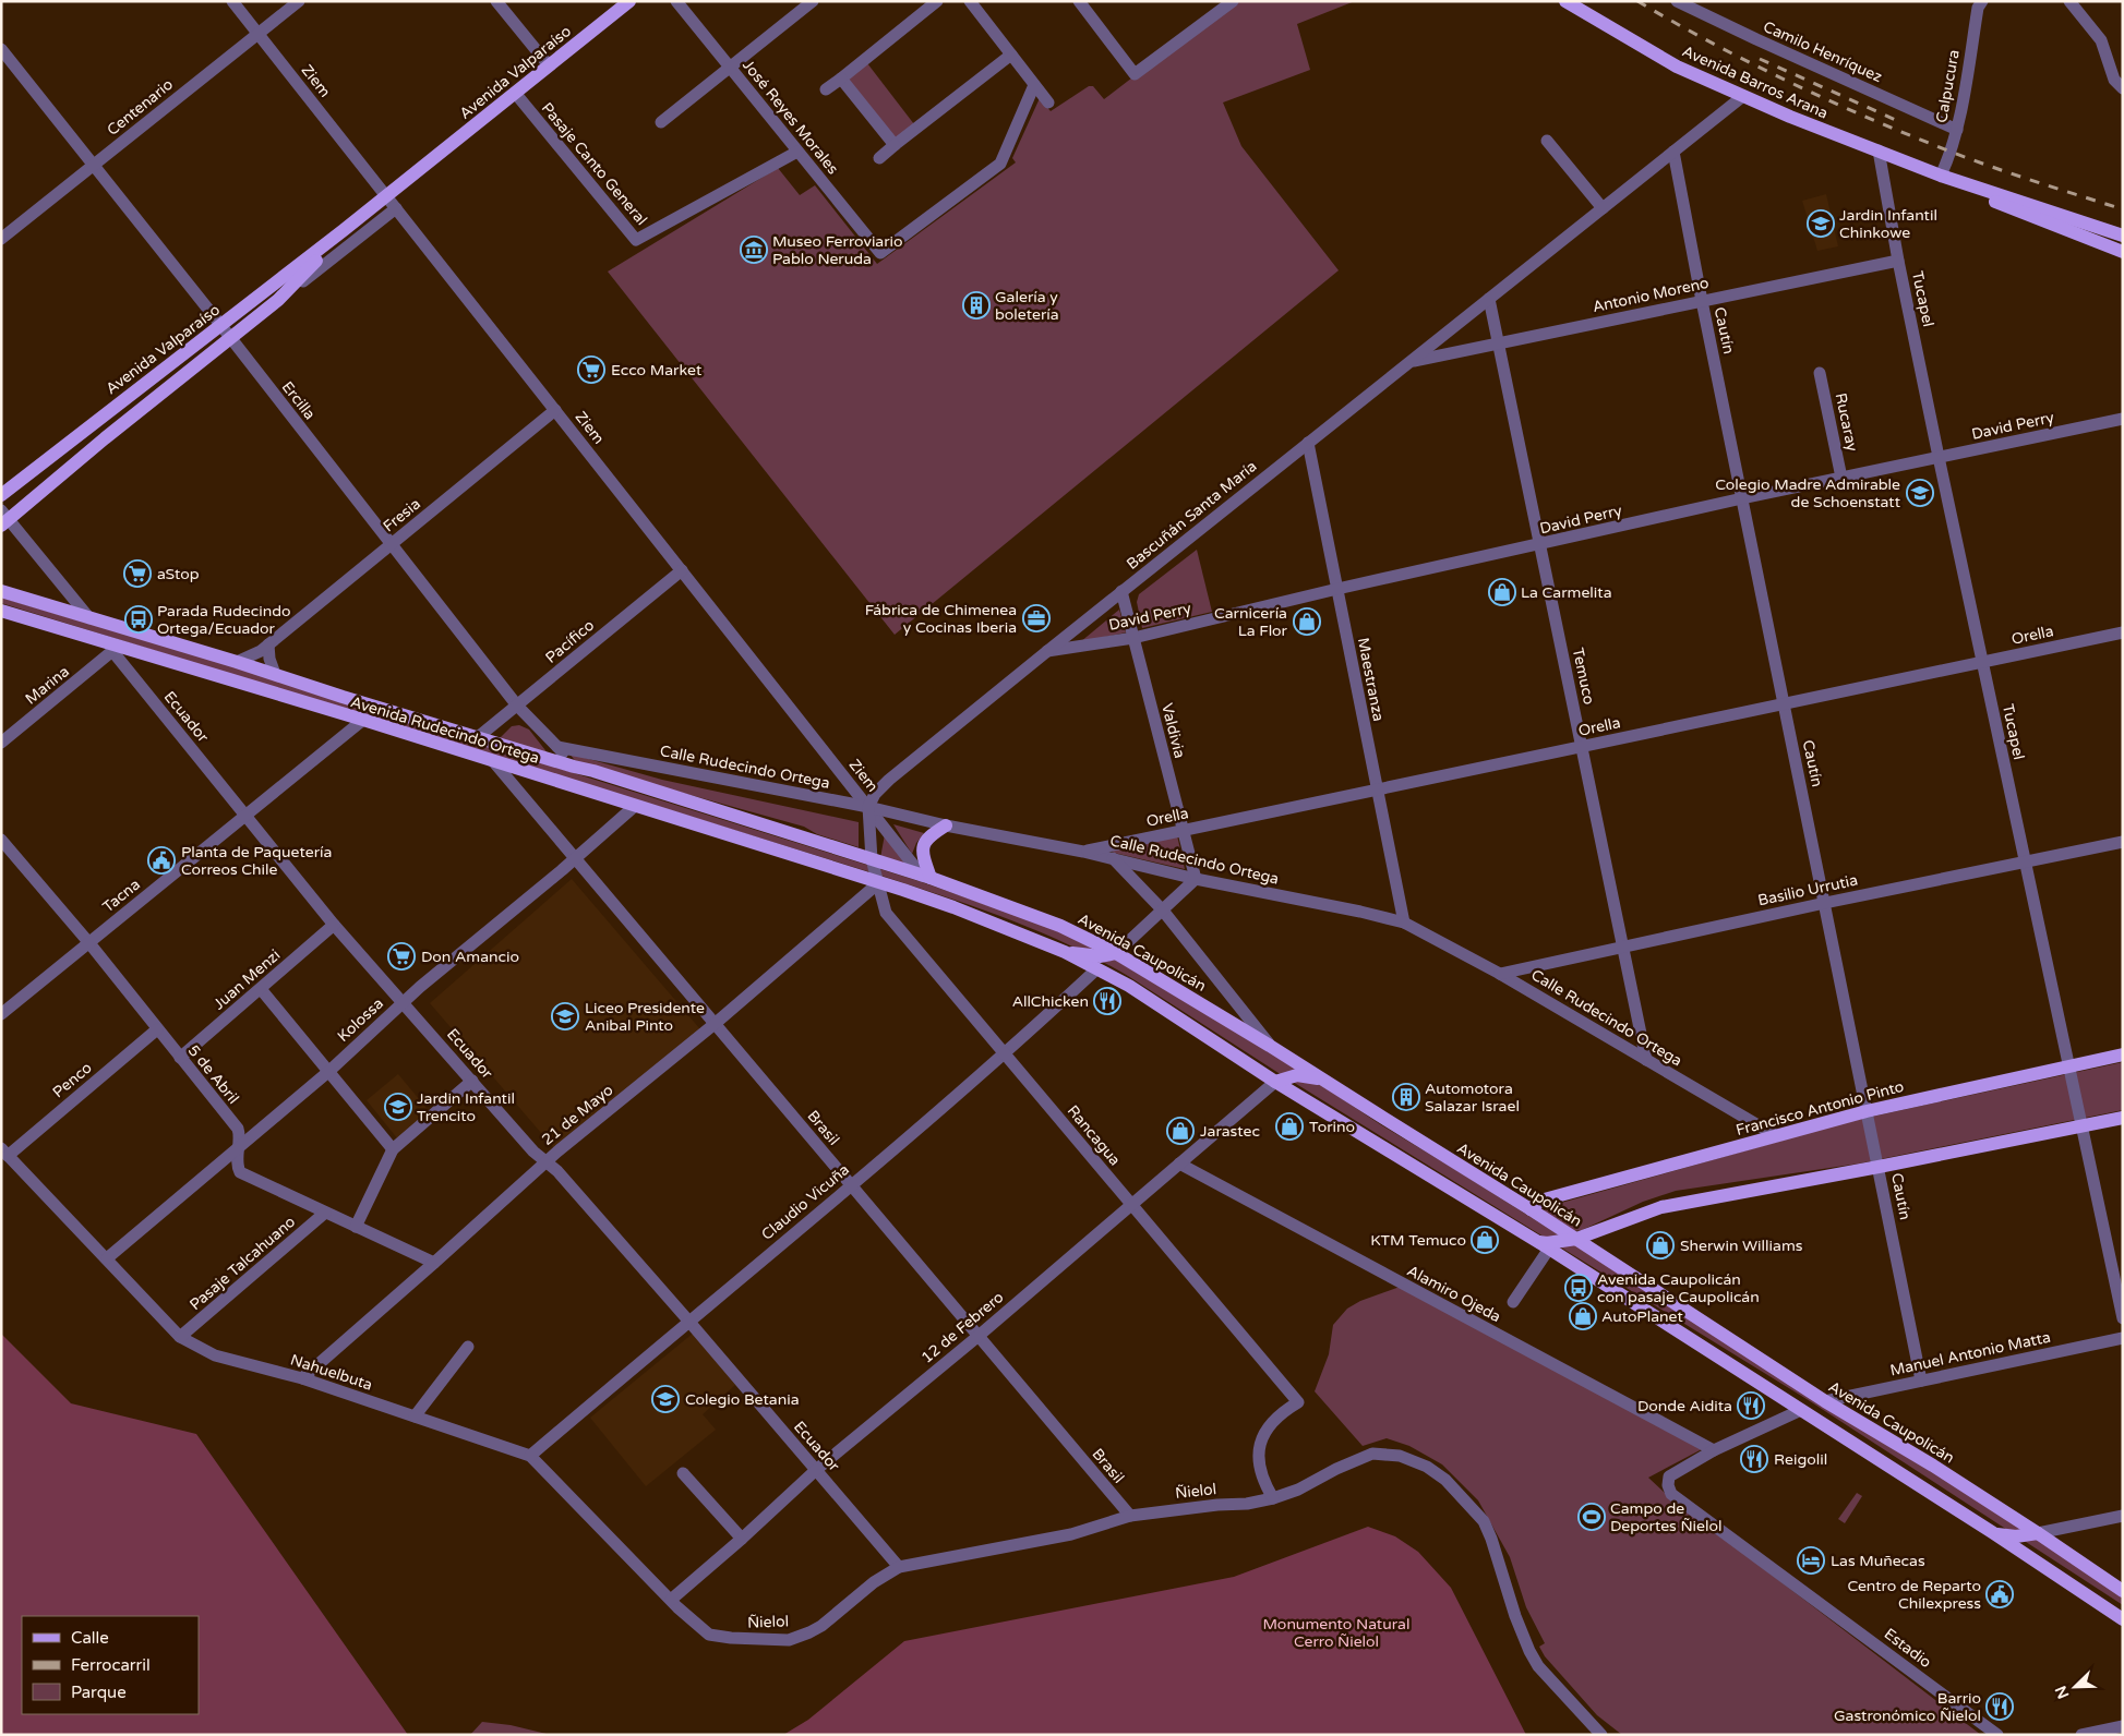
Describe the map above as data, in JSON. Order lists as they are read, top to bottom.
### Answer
{
  "streets": {
    "main road": [
      "Avenida Valparaíso",
      "Avenida Barros Arana",
      "Avenida Rudecindo Ortega",
      "Avenida Caupolicán",
      "Francisco Antonio Pinto"
    ],
    "street": [
      "Camilo Henríquez",
      "Ziem",
      "Calpucura",
      "Centenario",
      "José Reyes Morales",
      "Pasaje Canto General",
      "Antonio Moreno",
      "Tucapel",
      "Cautín",
      "Ercilla",
      "Rucaray",
      "David Perry",
      "Fresia",
      "Bascuñán Santa María",
      "Orella",
      "Pacífico",
      "Temuco",
      "Maestranza",
      "Marina",
      "Ecuador",
      "Valdivia",
      "Calle Rudecindo Ortega",
      "Basilio Urrutia",
      "Tacna",
      "Juan Menzi",
      "Kolossa",
      "5 de Abril",
      "Penco",
      "21 de Mayo",
      "Brasil",
      "Rancagua",
      "Claudio Vicuña",
      "Pasaje Talcahuano",
      "Alamiro Ojeda",
      "12 de Febrero",
      "Manuel Antonio Matta",
      "Nahuelbuta",
      "Ñielol",
      "Estadio"
    ]
  },
  "crossings": [
    ["Camilo Henríquez", "Calpucura"],
    ["Avenida Valparaíso", "Ziem"],
    ["Avenida Valparaíso", "Pasaje Canto General"],
    ["Avenida Valparaíso", "Ercilla"],
    ["Ziem", "Centenario"],
    ["Ziem", "Fresia"],
    ["Ziem", "Bascuñán Santa María"],
    ["Ziem", "Pacífico"],
    ["Ziem", "Calle Rudecindo Ortega"],
    ["Ziem", "Avenida Caupolicán"],
    ["Avenida Barros Arana", "Calpucura"],
    ["Avenida Barros Arana", "Tucapel"],
    ["Avenida Barros Arana", "Bascuñán Santa María"],
    ["Centenario", "Ercilla"],
    ["José Reyes Morales", "Pasaje Canto General"],
    ["Antonio Moreno", "Tucapel"],
    ["Antonio Moreno", "Cautín"],
    ["Antonio Moreno", "Bascuñán Santa María"],
    ["Antonio Moreno", "Temuco"],
    ["Tucapel", "David Perry"],
    ["Tucapel", "Orella"],
    ["Tucapel", "Basilio Urrutia"],
    ["Tucapel", "Francisco Antonio Pinto"],
    ["Cautín", "David Perry"],
    ["Cautín", "Bascuñán Santa María"],
    ["Cautín", "Orella"],
    ["Cautín", "Basilio Urrutia"],
    ["Cautín", "Francisco Antonio Pinto"],
    ["Cautín", "Manuel Antonio Matta"],
    ["Ercilla", "Fresia"],
    ["Ercilla", "Pacífico"],
    ["Ercilla", "Avenida Rudecindo Ortega"],
    ["Ercilla", "Calle Rudecindo Ortega"],
    ["Rucaray", "David Perry"],
    ["David Perry", "Bascuñán Santa María"],
    ["David Perry", "Temuco"],
    ["David Perry", "Maestranza"],
    ["David Perry", "Valdivia"],
    ["Fresia", "Avenida Rudecindo Ortega"],
    ["Bascuñán Santa María", "Temuco"],
    ["Bascuñán Santa María", "Maestranza"],
    ["Bascuñán Santa María", "Valdivia"],
    ["Bascuñán Santa María", "Calle Rudecindo Ortega"],
    ["Orella", "Temuco"],
    ["Orella", "Maestranza"],
    ["Orella", "Valdivia"],
    ["Orella", "Calle Rudecindo Ortega"],
    ["Pacífico", "Avenida Rudecindo Ortega"],
    ["Temuco", "Calle Rudecindo Ortega"],
    ["Temuco", "Basilio Urrutia"],
    ["Maestranza", "Calle Rudecindo Ortega"],
    ["Marina", "Ecuador"],
    ["Marina", "Avenida Rudecindo Ortega"],
    ["Ecuador", "Avenida Rudecindo Ortega"],
    ["Ecuador", "Tacna"],
    ["Ecuador", "Juan Menzi"],
    ["Ecuador", "Kolossa"],
    ["Ecuador", "21 de Mayo"],
    ["Ecuador", "Claudio Vicuña"],
    ["Ecuador", "12 de Febrero"],
    ["Ecuador", "Ñielol"],
    ["Avenida Rudecindo Ortega", "Tacna"],
    ["Avenida Rudecindo Ortega", "Avenida Caupolicán"],
    ["Avenida Rudecindo Ortega", "Kolossa"],
    ["Avenida Rudecindo Ortega", "21 de Mayo"],
    ["Avenida Rudecindo Ortega", "Brasil"],
    ["Avenida Rudecindo Ortega", "Rancagua"],
    ["Valdivia", "Calle Rudecindo Ortega"],
    ["Calle Rudecindo Ortega", "Basilio Urrutia"],
    ["Calle Rudecindo Ortega", "Francisco Antonio Pinto"],
    ["Tacna", "5 de Abril"],
    ["Avenida Caupolicán", "Francisco Antonio Pinto"],
    ["Avenida Caupolicán", "Manuel Antonio Matta"],
    ["Juan Menzi", "5 de Abril"],
    ["Kolossa", "5 de Abril"],
    ["Kolossa", "Brasil"],
    ["Kolossa", "Nahuelbuta"],
    ["5 de Abril", "Penco"],
    ["5 de Abril", "21 de Mayo"],
    ["5 de Abril", "Pasaje Talcahuano"],
    ["Penco", "Nahuelbuta"],
    ["21 de Mayo", "Brasil"],
    ["21 de Mayo", "Rancagua"],
    ["21 de Mayo", "Nahuelbuta"],
    ["Brasil", "Claudio Vicuña"],
    ["Brasil", "12 de Febrero"],
    ["Brasil", "Ñielol"],
    ["Rancagua", "Claudio Vicuña"],
    ["Rancagua", "12 de Febrero"],
    ["Rancagua", "Ñielol"],
    ["Claudio Vicuña", "Nahuelbuta"],
    ["Pasaje Talcahuano", "Nahuelbuta"],
    ["Alamiro Ojeda", "12 de Febrero"],
    ["Alamiro Ojeda", "Estadio"],
    ["12 de Febrero", "Nahuelbuta"],
    ["12 de Febrero", "Ñielol"],
    ["Nahuelbuta", "Ñielol"]
  ],
  "parks": ["Monumento Natural Cerro Ñielol"],
  "places": {
    "school or university": [
      "Jardin Infantil Chinkowe",
      "Colegio Madre Admirable de Schoenstatt",
      "Liceo Presidente Anibal Pinto",
      "Jardin Infantil Trencito",
      "Colegio Betania"
    ],
    "museum": ["Museo Ferroviario Pablo Neruda"],
    "building": ["Galería y boletería", "Automotora Salazar Israel"],
    "supermarket": ["Ecco Market", "aStop", "Don Amancio"],
    "shop": [
      "La Carmelita",
      "Carnicería La Flor",
      "Torino",
      "Jarastec",
      "KTM Temuco",
      "Sherwin Williams",
      "AutoPlanet"
    ],
    "office": ["Fábrica de Chimenea y Cocinas Iberia"],
    "bus stop": ["Parada Rudecindo Ortega/Ecuador", "Avenida Caupolicán con pasaje Caupolicán"],
    "public building": ["Planta de Paquetería Correos Chile", "Centro de Reparto Chilexpress"],
    "restaurant": [
      "AllChicken",
      "Donde Aidita",
      "Reigolil",
      "Barrio Gastronómico Ñielol"
    ],
    "sports": ["Campo de Deportes Ñielol"],
    "hotel": ["Las Muñecas"]
  },
  "legend": ["Calle", "Ferrocarril", "Parque"],
  "north": "bottom left"
}
